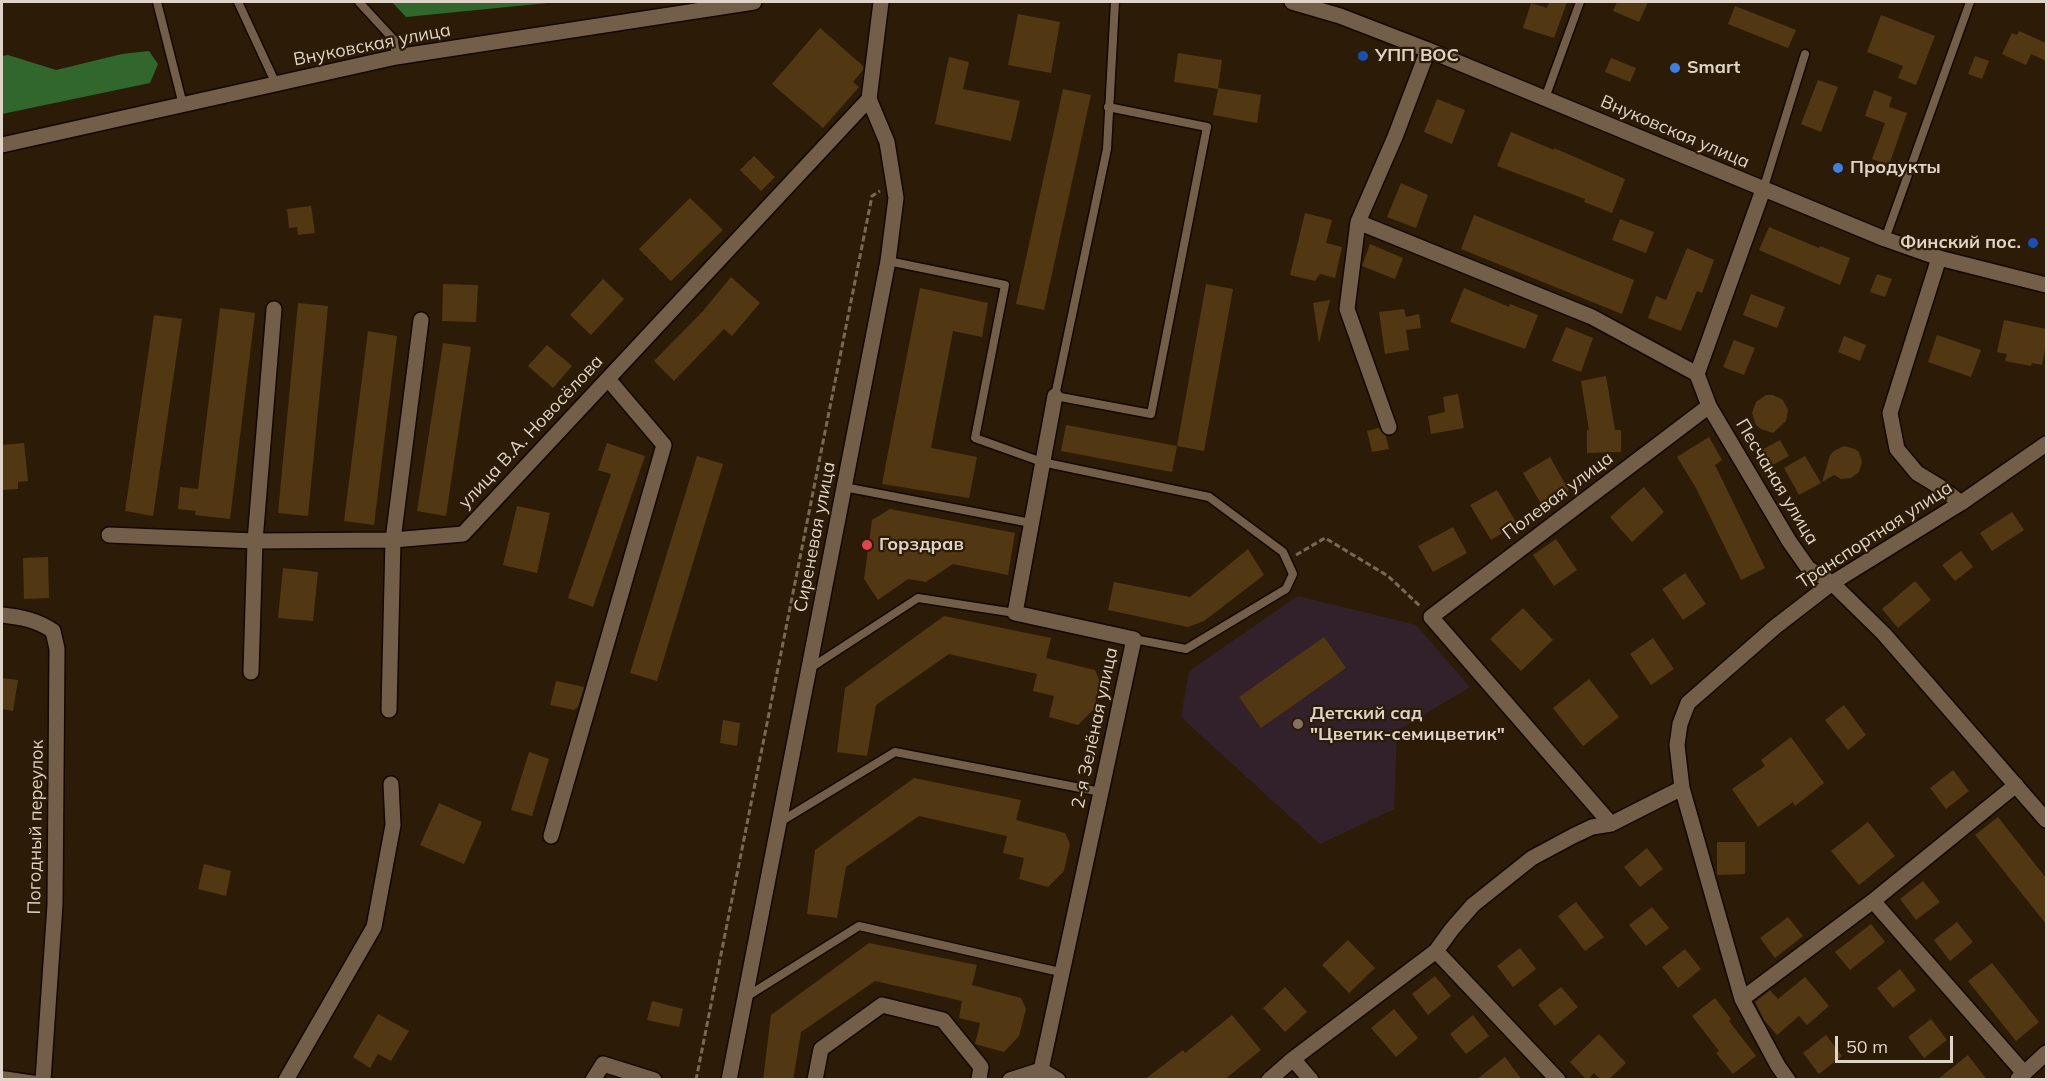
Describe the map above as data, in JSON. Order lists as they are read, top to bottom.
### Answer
{
  "streets": {
    "street": [
      "Внуковская улица",
      "улица В.А. Новосёлова",
      "Песчаная улица",
      "Полевая улица",
      "Транспортная улица",
      "Сиреневая улица",
      "2-я Зелёная улица",
      "Погодный переулок"
    ]
  },
  "crossings": [
    ["улица В.А. Новосёлова", "Сиреневая улица"],
    ["Песчаная улица", "Полевая улица"],
    ["Песчаная улица", "Транспортная улица"]
  ],
  "places": [
    "УПП ВОС",
    "Smart",
    "Продукты",
    "Финский пос.",
    "Горздрав",
    "Детский сад \"Цветик-семицветик\""
  ],
  "scale_bar": "50 m"
}
